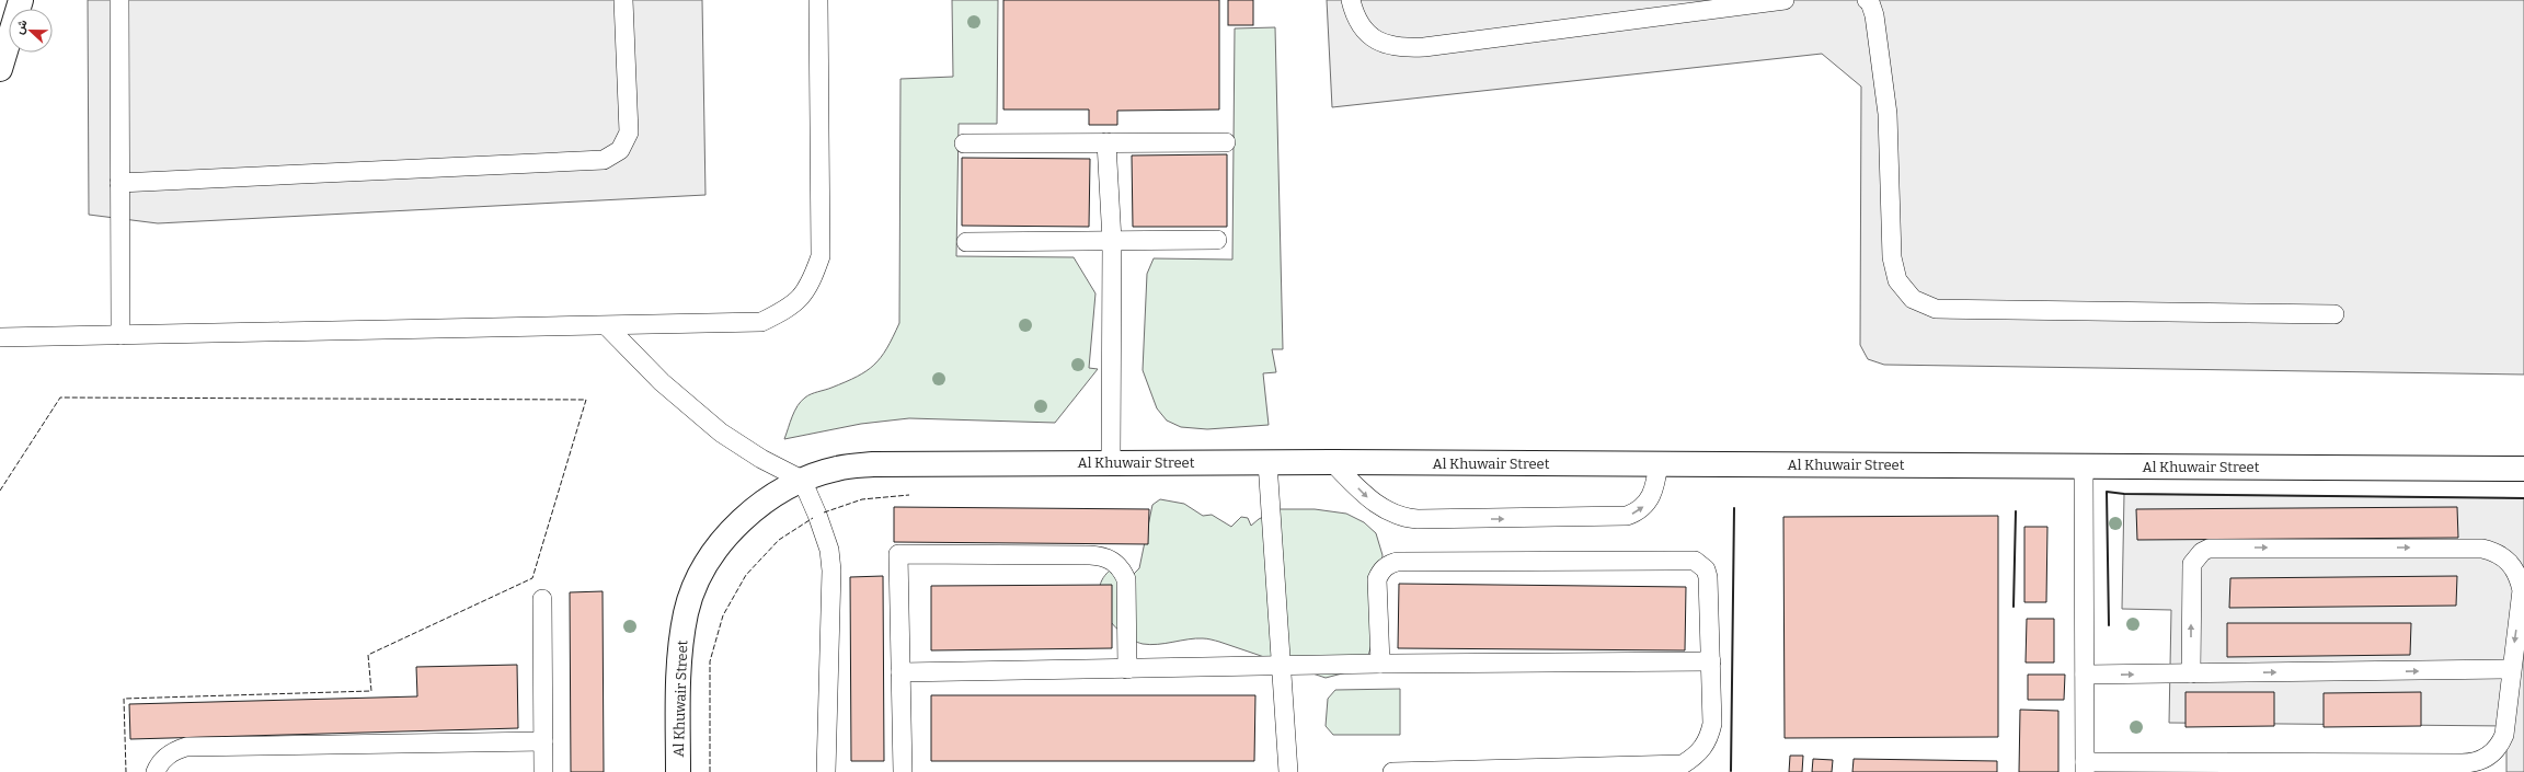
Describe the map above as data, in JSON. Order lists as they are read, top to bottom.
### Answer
{
  "streets": {
    "street": ["Al Khuwair Street"]
  },
  "north": "left"
}
